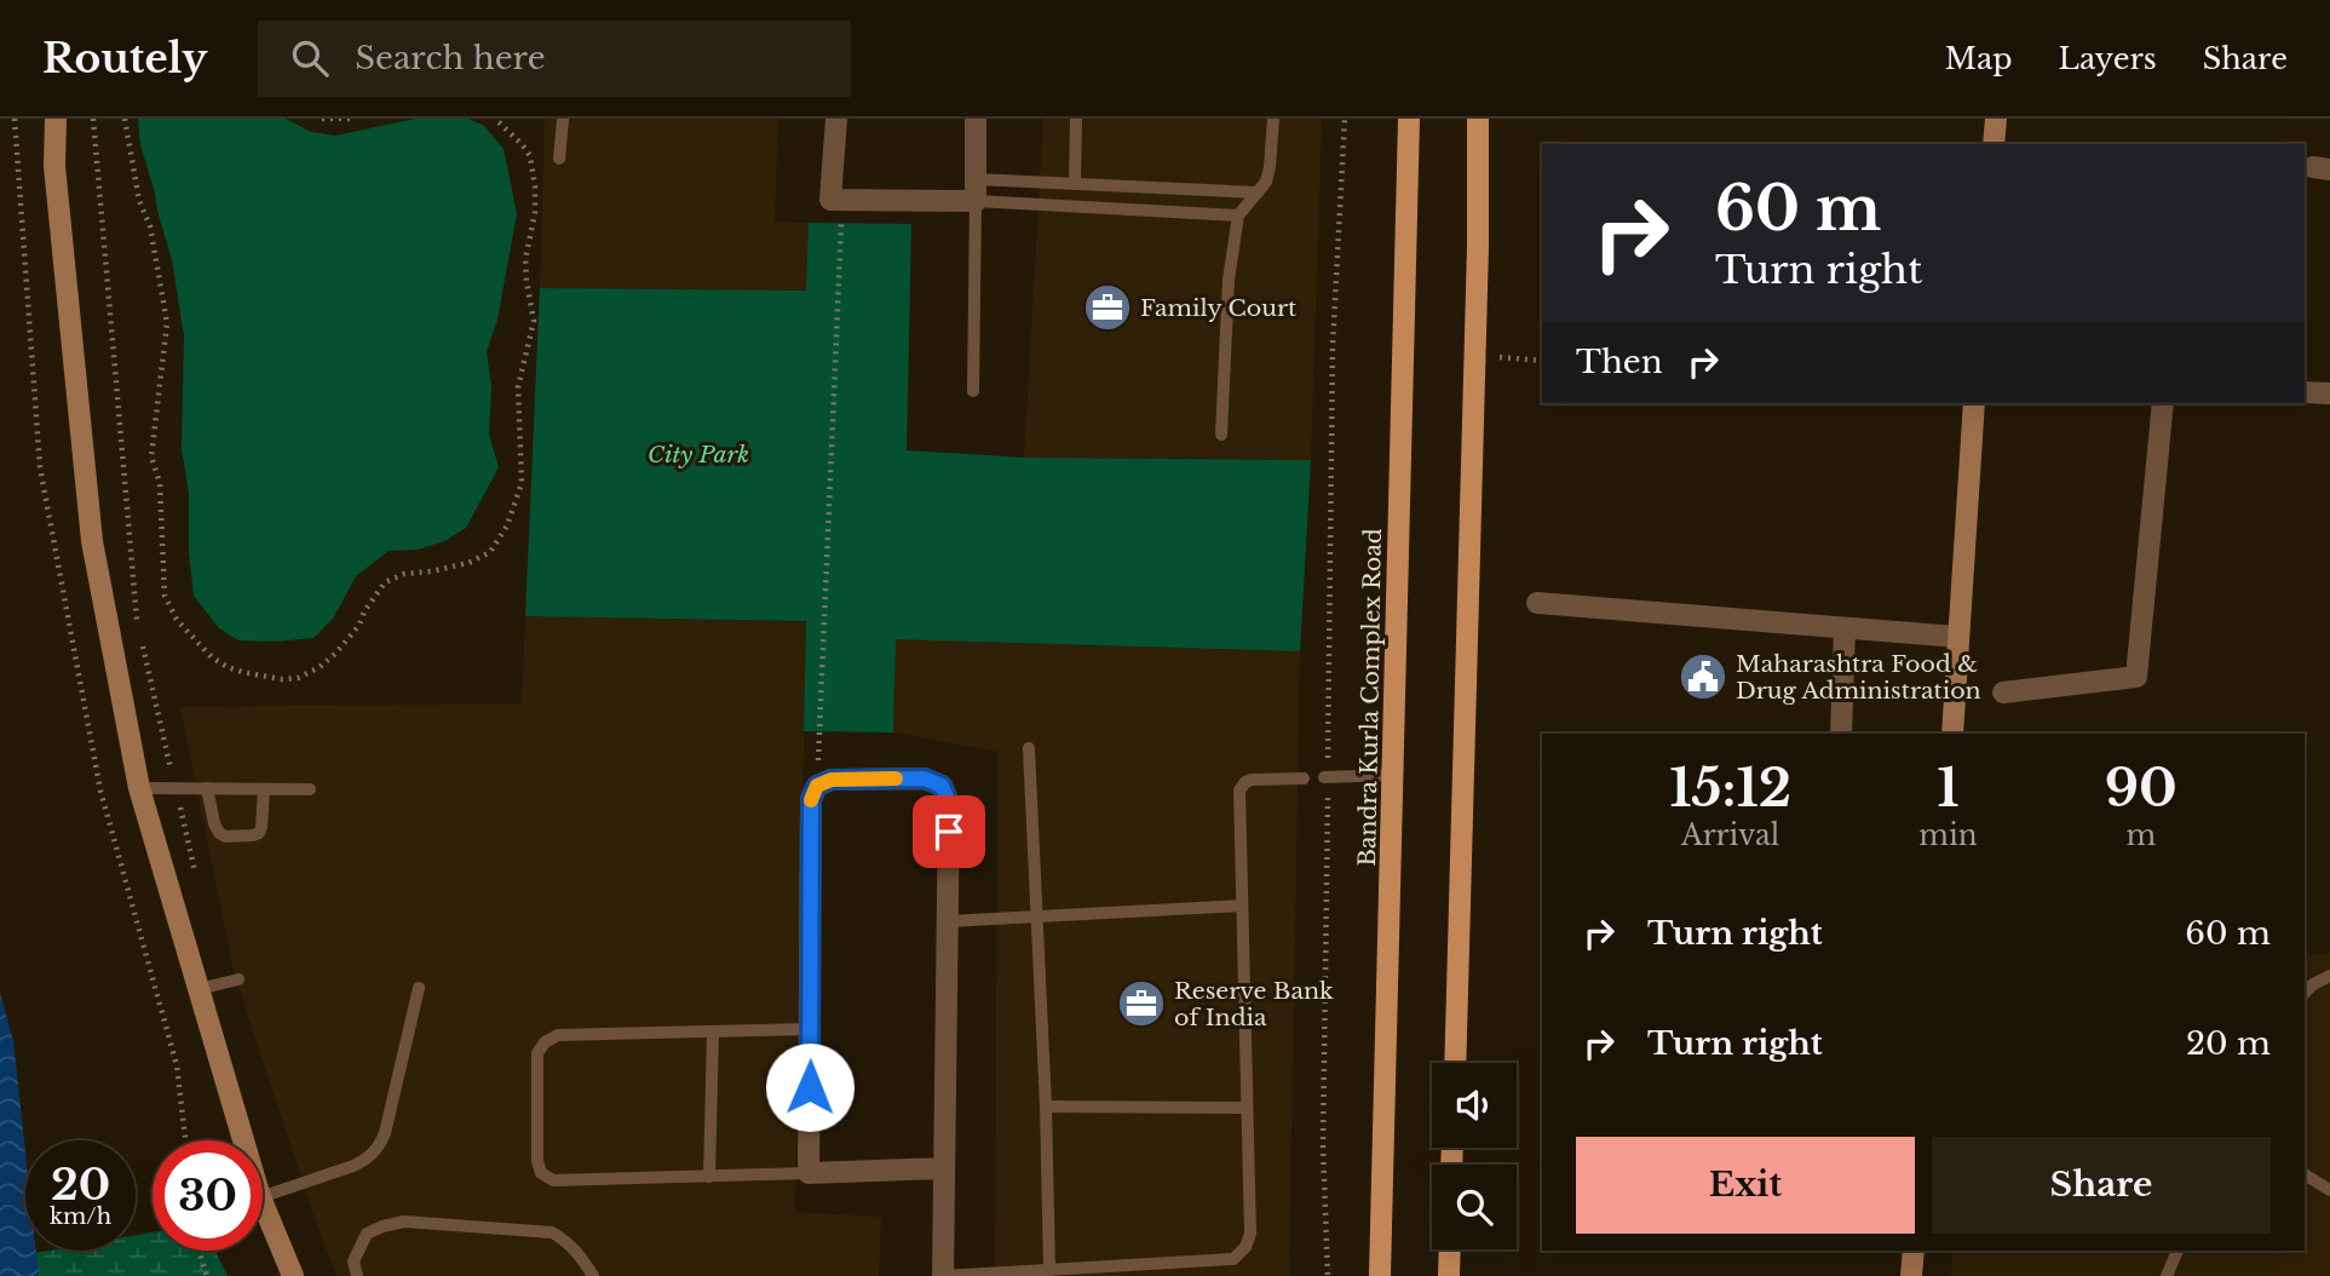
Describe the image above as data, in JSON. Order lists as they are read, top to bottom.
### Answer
{
  "streets": {
    "main road": ["Bandra Kurla Complex Road"]
  },
  "parks": ["City Park"],
  "places": {
    "office": ["Family Court", "Reserve Bank of India"],
    "public building": ["Maharashtra Food & Drug Administration"]
  },
  "page": {
    "header": "Routely",
    "search": "Search here",
    "nav": ["Map", "Layers", "Share"],
    "turn": ["60 m", "Turn right"],
    "then": "Then",
    "eta": [
      "15:12",
      "Arrival",
      "1",
      "min",
      "90",
      "m"
    ],
    "list": [
      {
        "name": "Turn right",
        "value": "60 m"
      },
      {
        "name": "Turn right",
        "value": "20 m"
      }
    ],
    "buttons": ["Exit", "Share"],
    "speed": "20 km/h",
    "limit": "30"
  }
}
